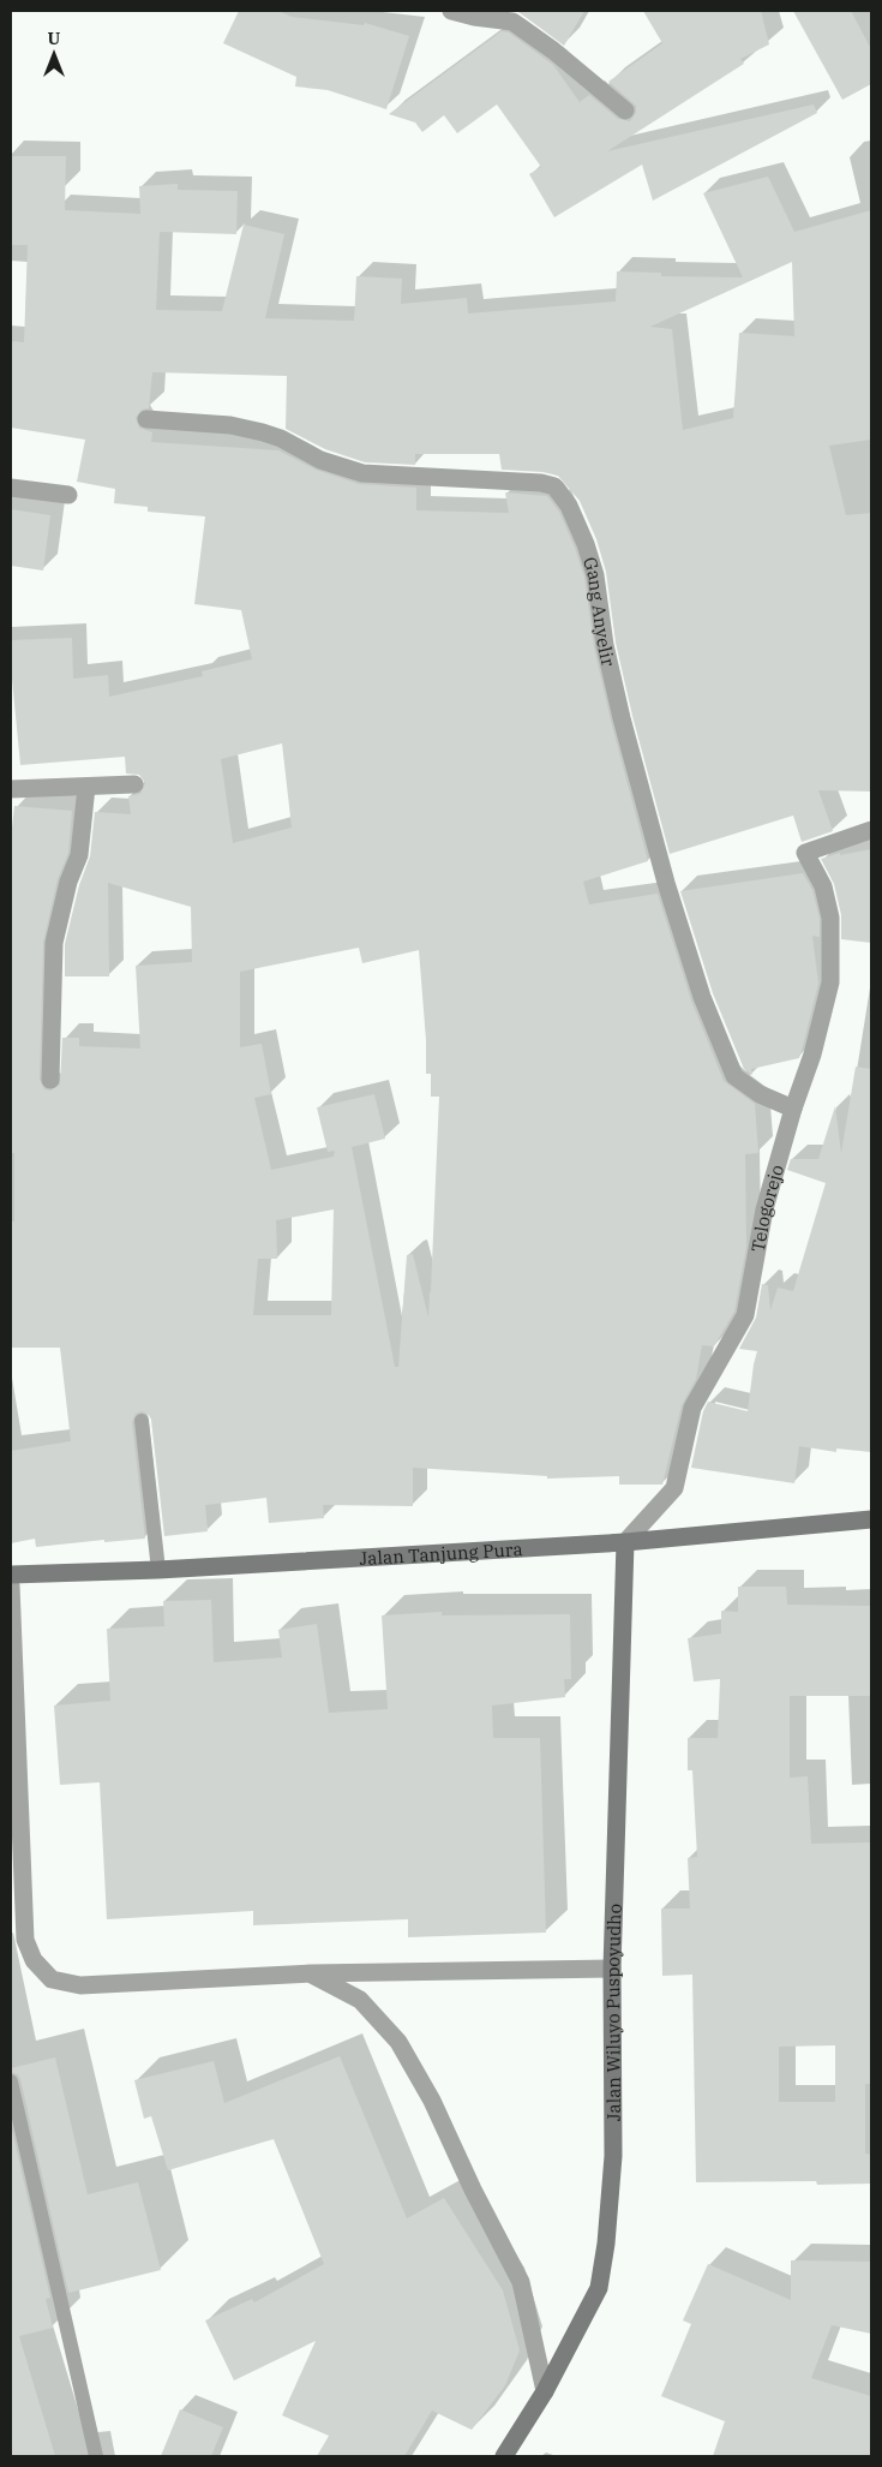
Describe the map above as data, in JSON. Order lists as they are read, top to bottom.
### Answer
{
  "streets": {
    "street": [
      "Gang Anyelir",
      "Telogorejo",
      "Jalan Tanjung Pura",
      "Jalan Wiluyo Puspoyudho"
    ]
  },
  "crossings": [
    ["Gang Anyelir", "Telogorejo"],
    ["Telogorejo", "Jalan Tanjung Pura"],
    ["Telogorejo", "Jalan Wiluyo Puspoyudho"],
    ["Jalan Tanjung Pura", "Jalan Wiluyo Puspoyudho"]
  ],
  "north": "top"
}
